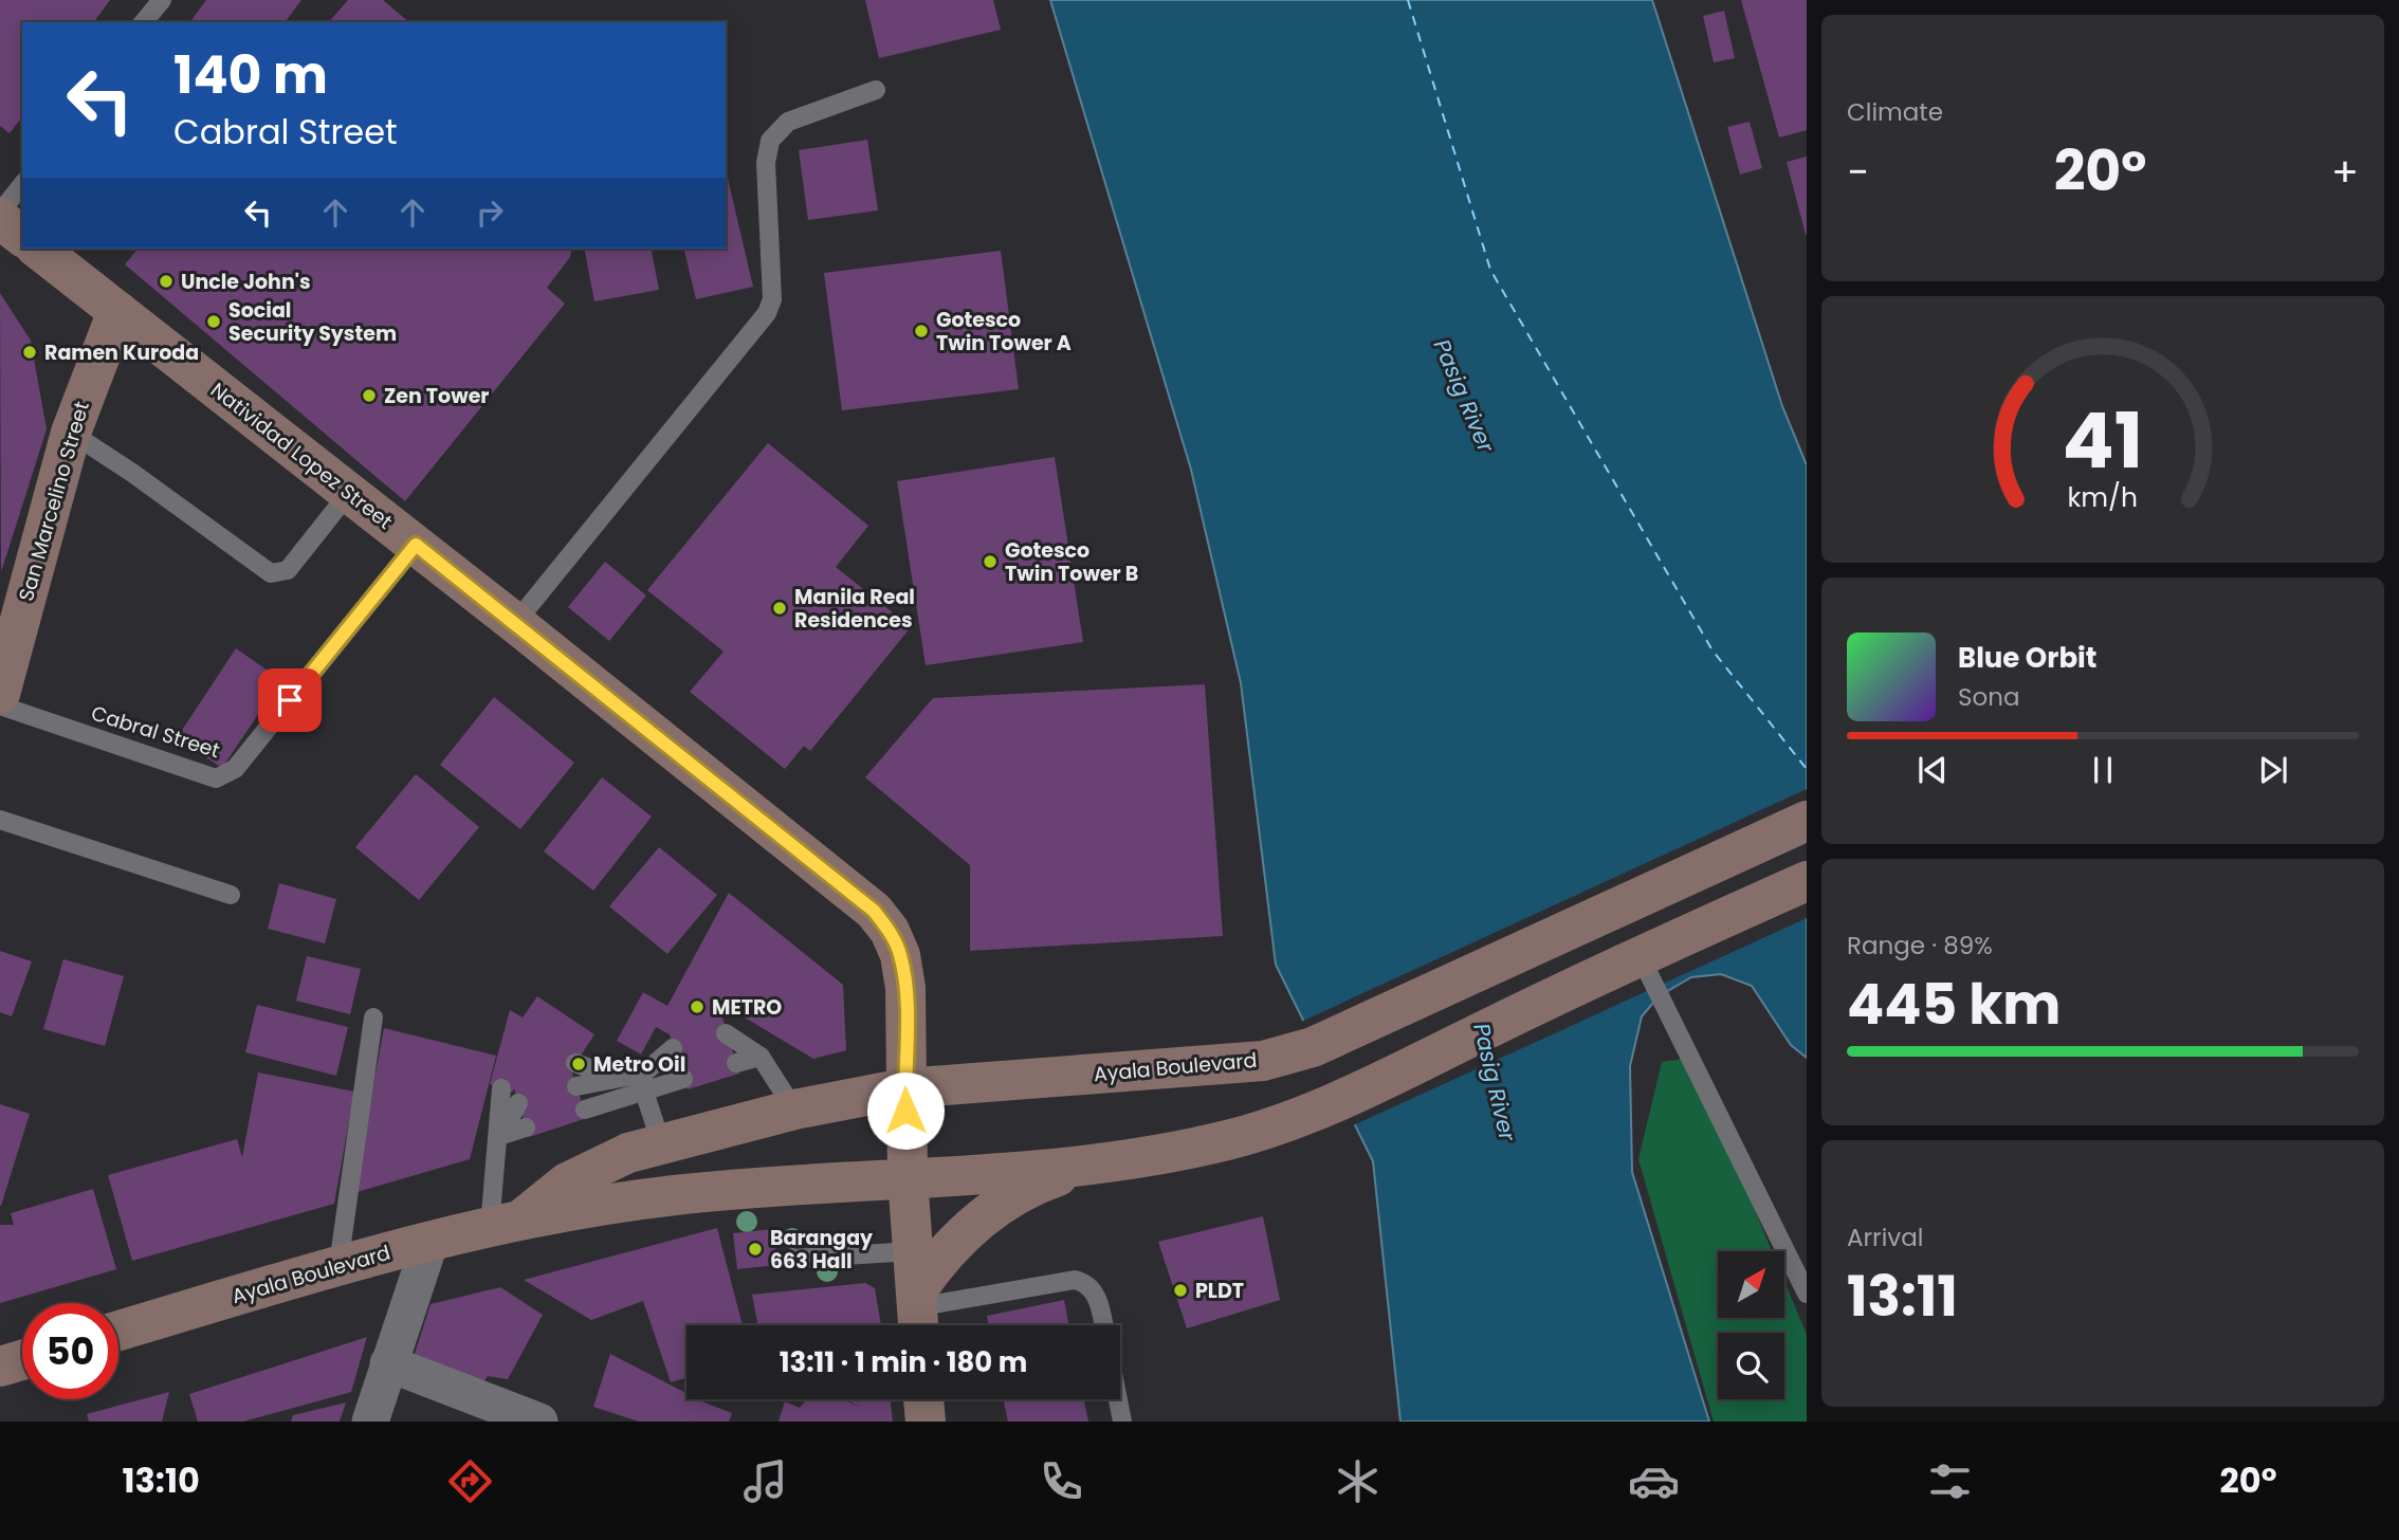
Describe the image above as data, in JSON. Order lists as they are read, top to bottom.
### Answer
{
  "streets": {
    "main road": ["Natividad Lopez Street", "San Marcelino Street", "Ayala Boulevard"],
    "lane": ["Cabral Street"]
  },
  "crossings": [
    ["Natividad Lopez Street", "San Marcelino Street"],
    ["Natividad Lopez Street", "Cabral Street"],
    ["Natividad Lopez Street", "Ayala Boulevard"]
  ],
  "water": ["Pasig River"],
  "places": [
    "Uncle John's",
    "Social Security System",
    "Gotesco Twin Tower A",
    "Ramen Kuroda",
    "Zen Tower",
    "Gotesco Twin Tower B",
    "Manila Real Residences",
    "METRO",
    "Metro Oil",
    "Barangay 663 Hall",
    "PLDT"
  ],
  "north": "top right",
  "page": {
    "tile": [
      "Climate",
      ["Range · 89%", "445 km"],
      ["Arrival", "13:11"]
    ],
    "turn": ["140 m", "Cabral Street"],
    "heat": ["−", "20°", "+"],
    "song": ["Blue Orbit", "Sona"],
    "limit": "50",
    "trip": "13:11 · 1 min · 180 m",
    "tabs": ["13:10", "20°"],
    "gauge": ["41", "km/h"]
  }
}
